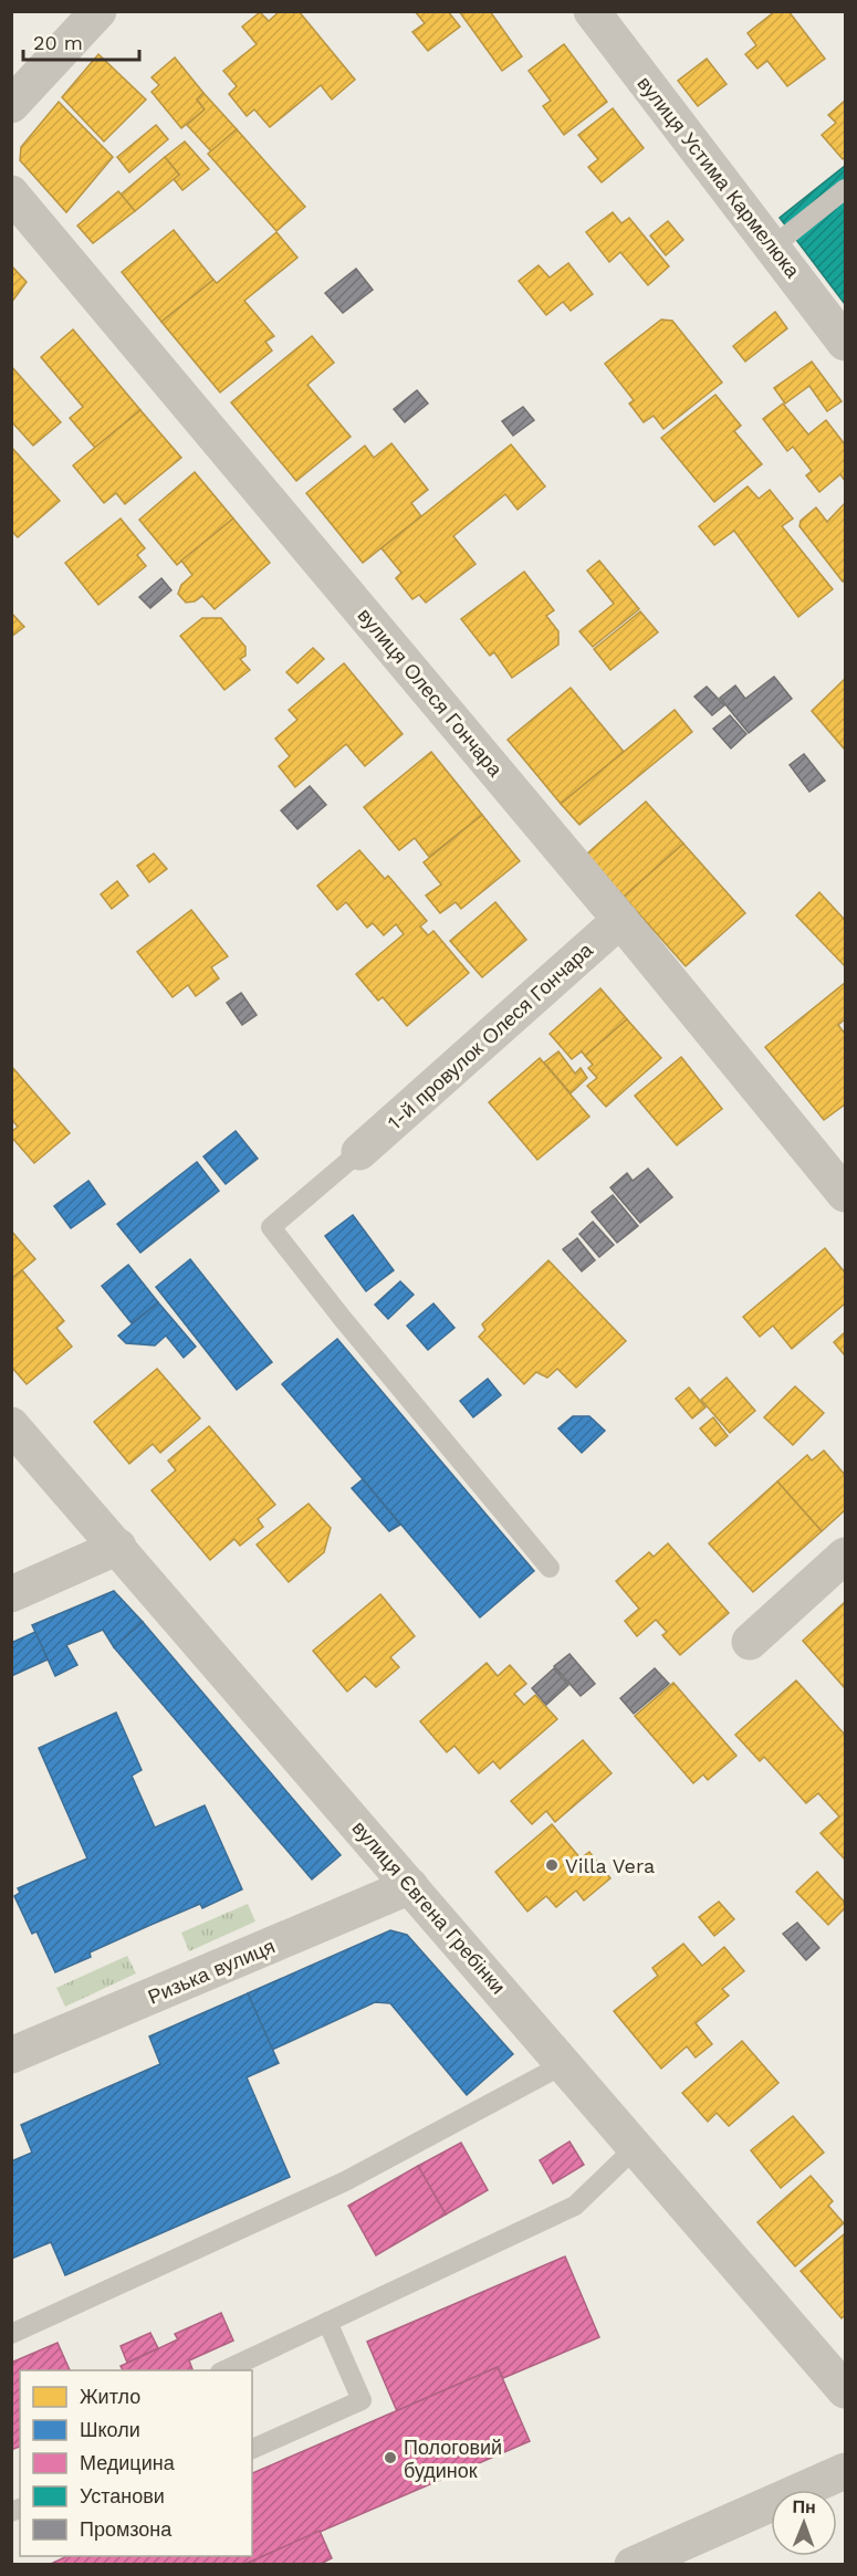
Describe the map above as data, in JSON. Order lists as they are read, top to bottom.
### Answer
{
  "streets": {
    "street": [
      "вулиця Устима Кармелюка",
      "вулиця Олеся Гончара",
      "1-й провулок Олеся Гончара",
      "вулиця Євгена Гребінки",
      "Ризька вулиця"
    ]
  },
  "crossings": [
    ["вулиця Олеся Гончара", "1-й провулок Олеся Гончара"],
    ["вулиця Євгена Гребінки", "Ризька вулиця"]
  ],
  "places": ["Villa Vera", "Пологовий будинок"],
  "legend": [
    "Житло",
    "Школи",
    "Медицина",
    "Установи",
    "Промзона"
  ],
  "scale_bar": "20 m",
  "north": "top"
}
